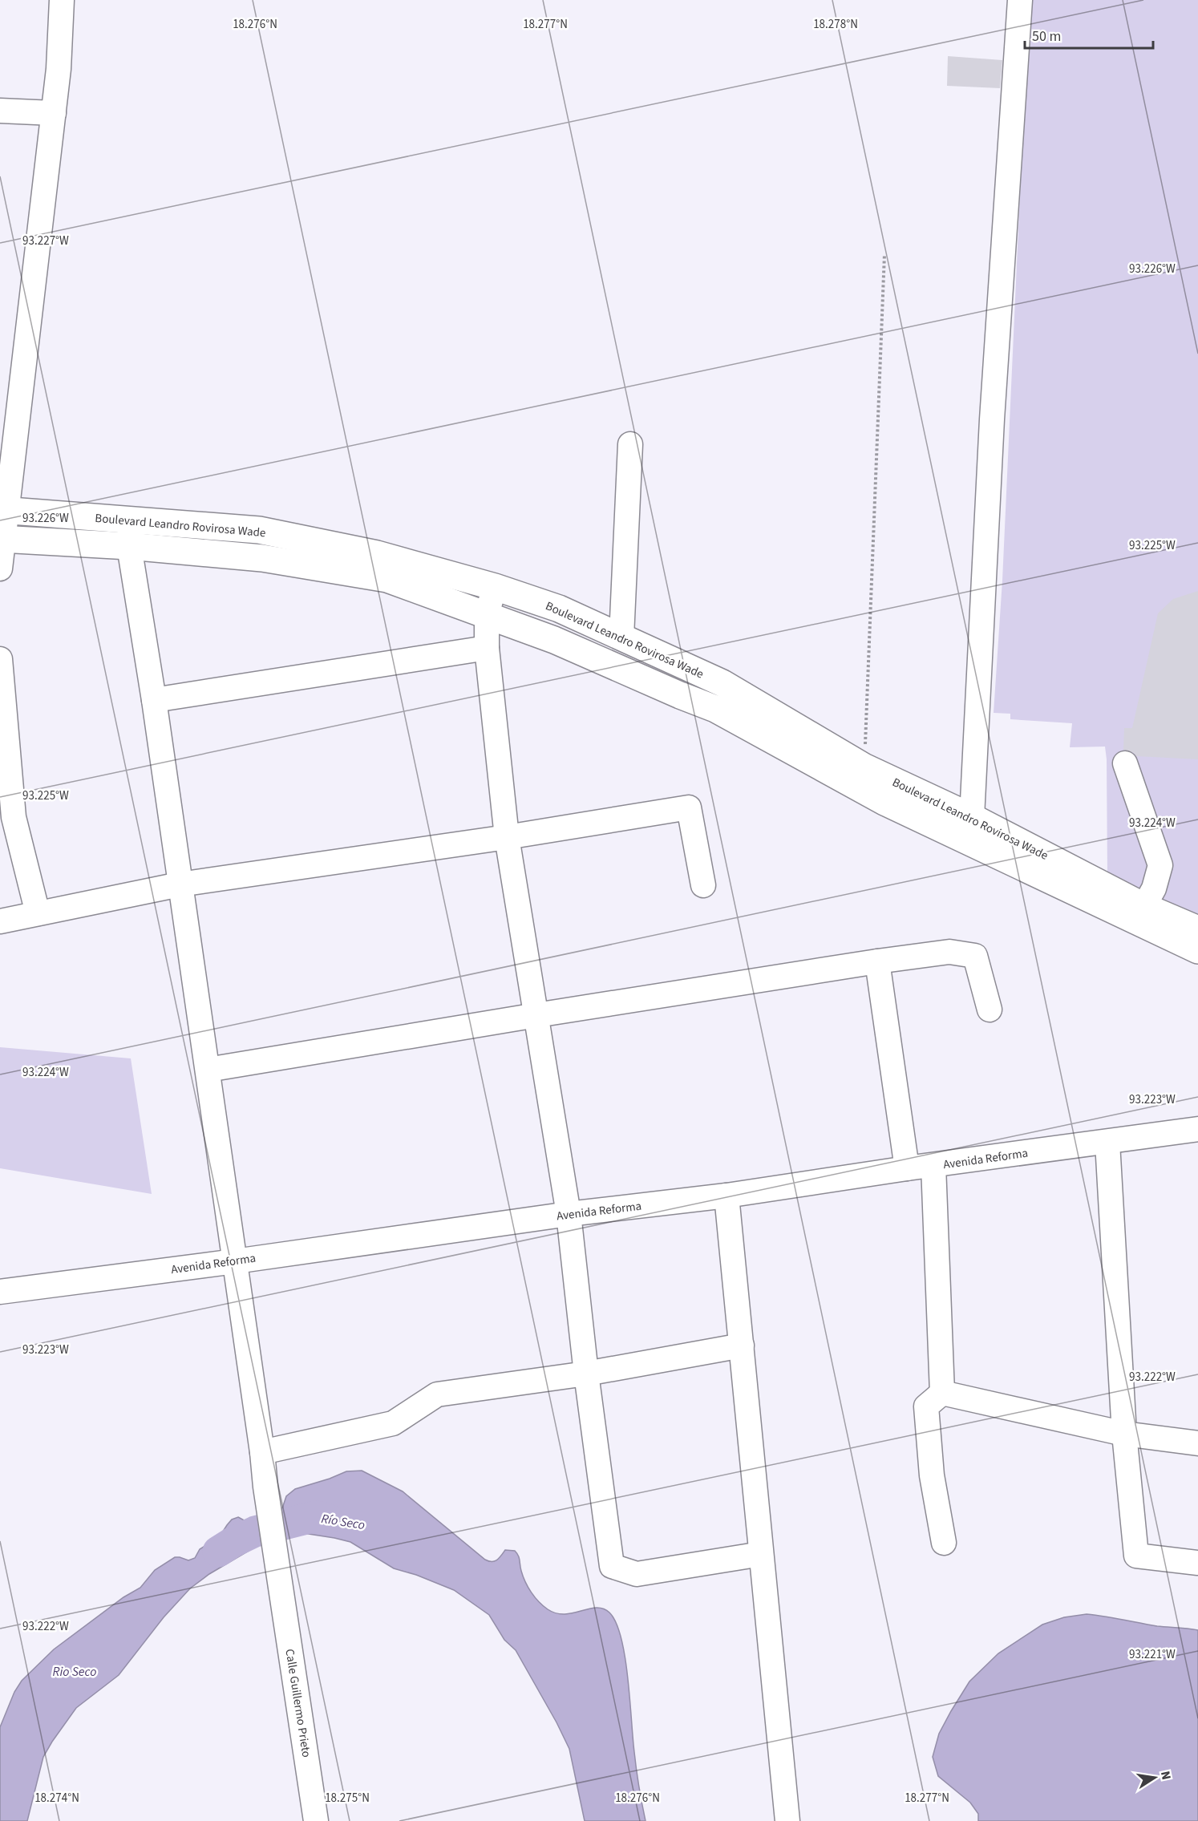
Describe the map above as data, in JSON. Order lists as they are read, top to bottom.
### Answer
{
  "streets": {
    "main road": ["Boulevard Leandro Rovirosa Wade"],
    "street": ["Avenida Reforma", "Calle Guillermo Prieto"]
  },
  "crossings": [
    ["Boulevard Leandro Rovirosa Wade", "Calle Guillermo Prieto"],
    ["Avenida Reforma", "Calle Guillermo Prieto"]
  ],
  "water": ["Río Seco", "Rio Seco"],
  "scale_bar": "50 m",
  "north": "right",
  "coordinates": [
    "18.276°N",
    "18.277°N",
    "18.278°N",
    "93.227°W",
    "93.226°W",
    "93.225°W",
    "93.224°W",
    "93.223°W",
    "93.222°W",
    "93.221°W",
    "18.274°N",
    "18.275°N"
  ]
}
